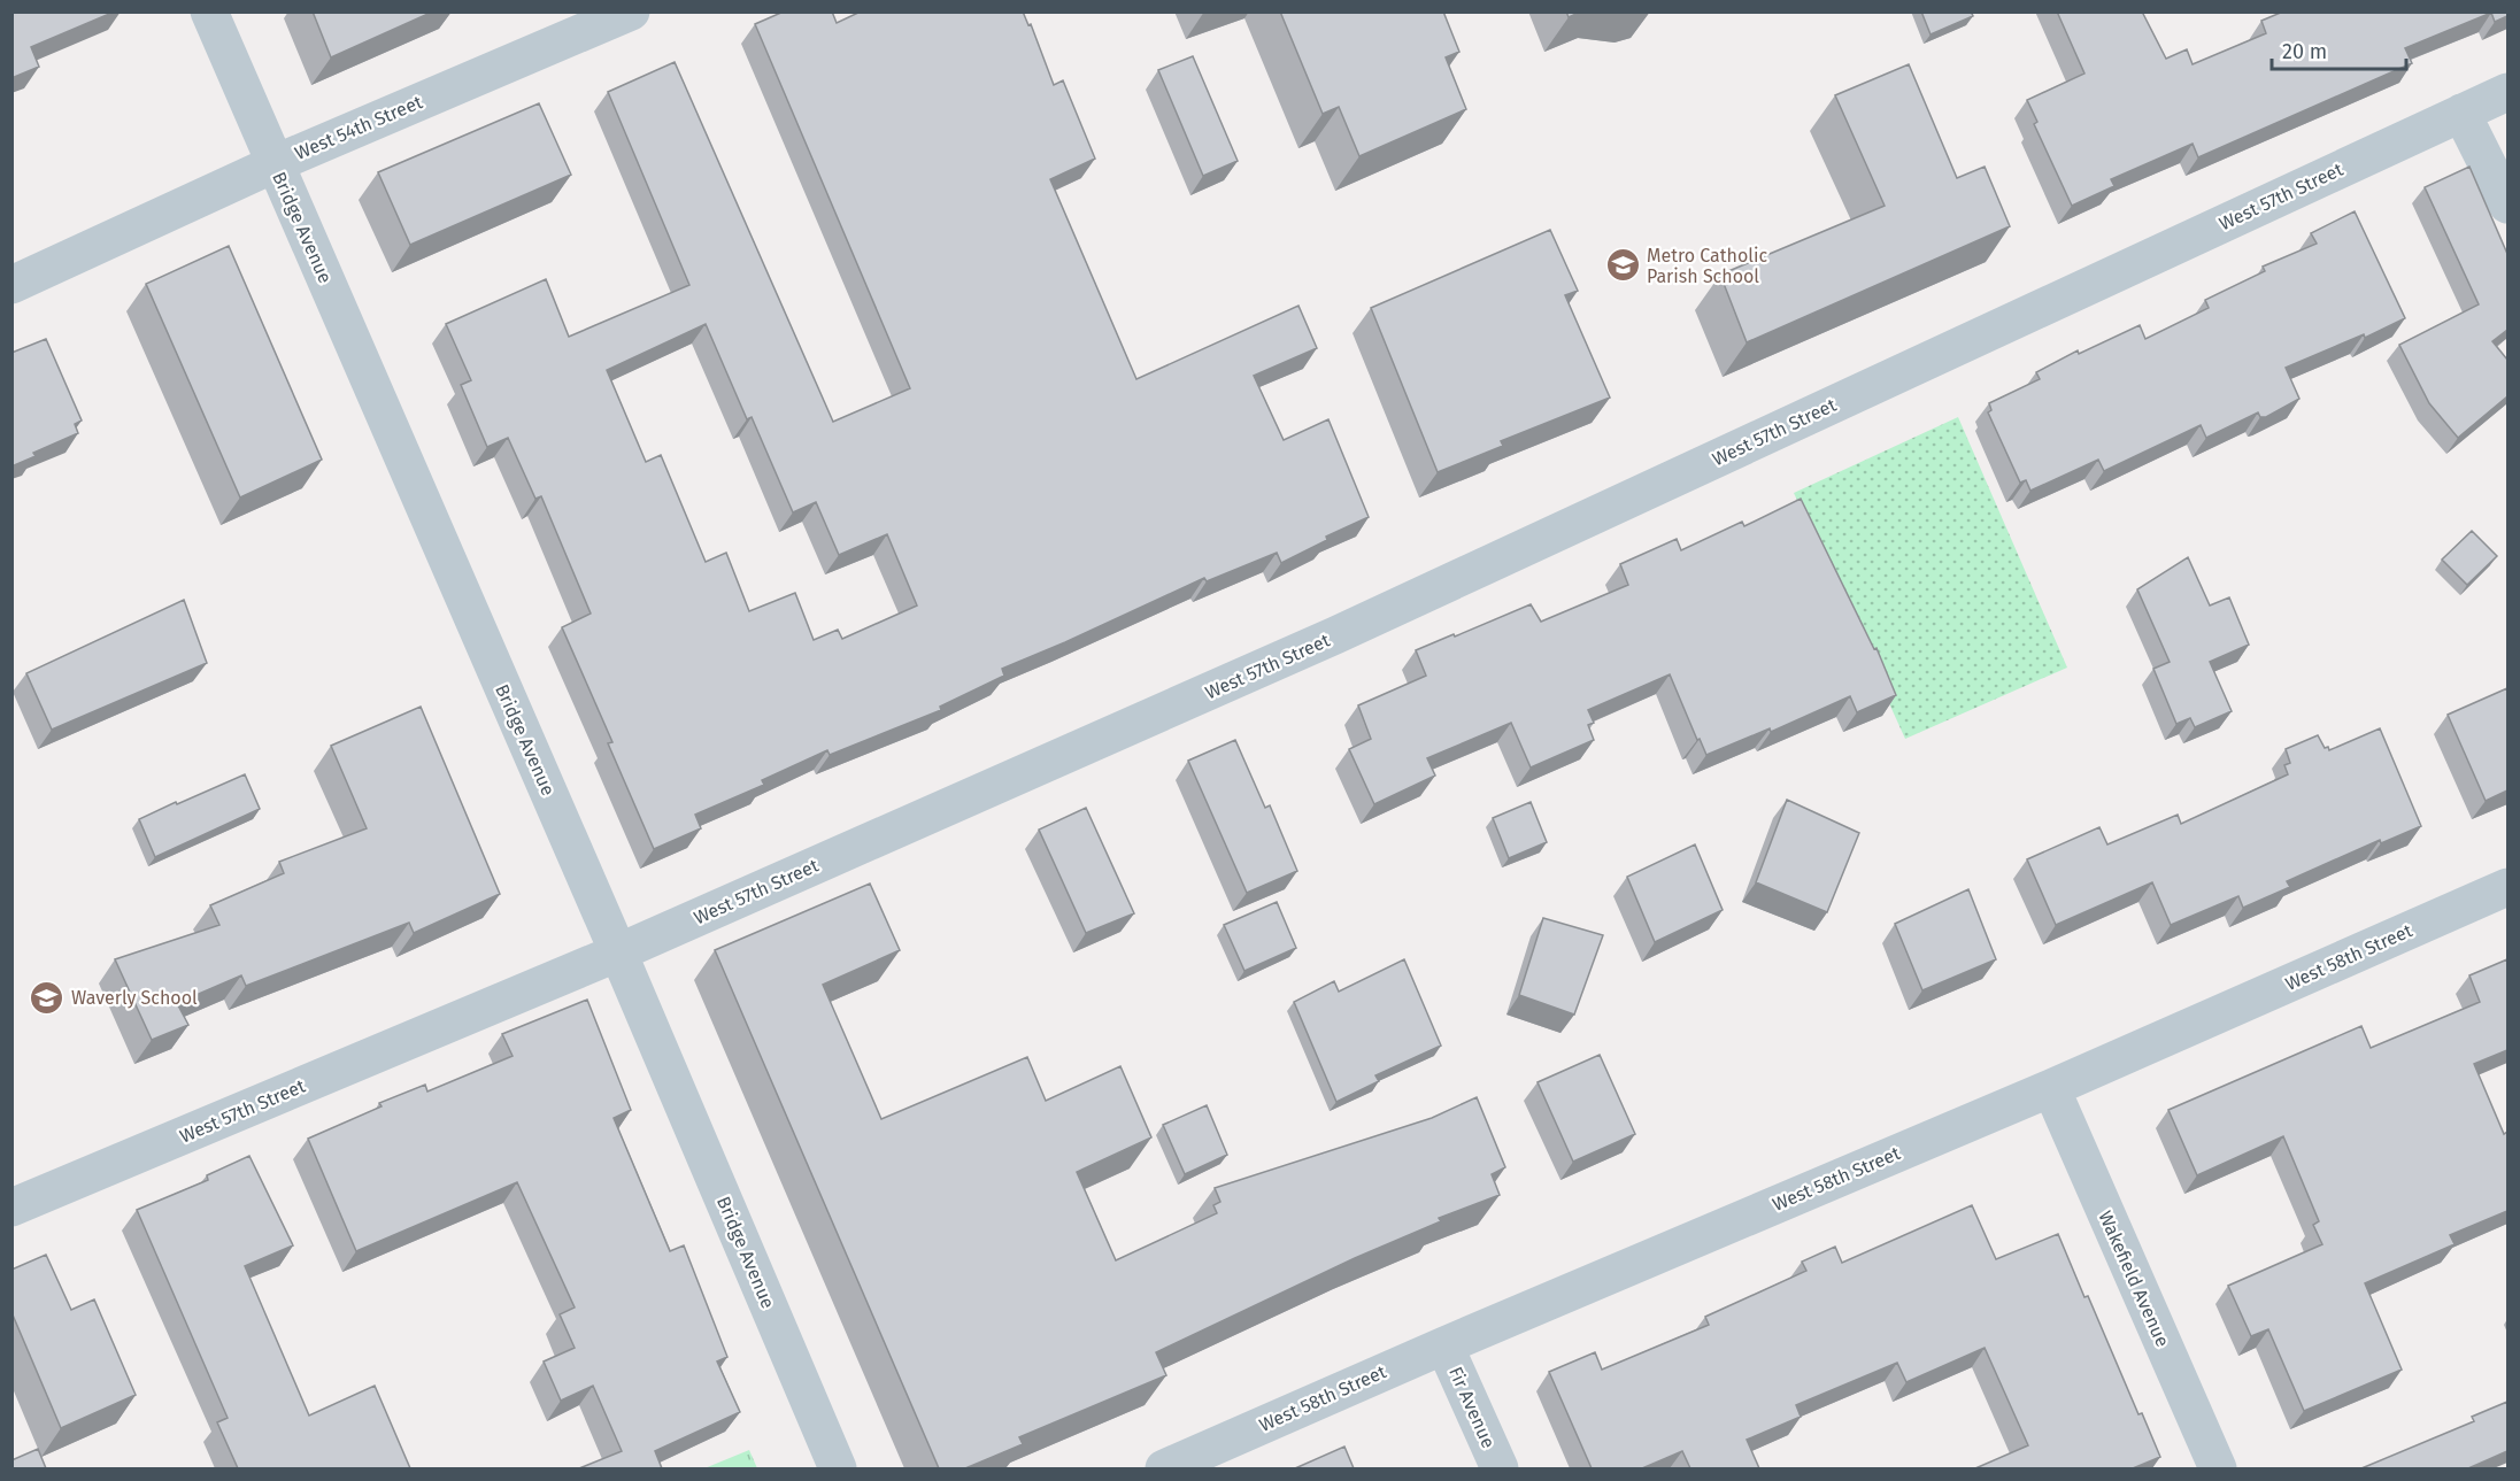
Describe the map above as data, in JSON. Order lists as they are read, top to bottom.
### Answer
{
  "streets": {
    "street": [
      "West 54th Street",
      "West 57th Street",
      "Bridge Avenue",
      "West 58th Street",
      "Wakefield Avenue",
      "Fir Avenue"
    ]
  },
  "crossings": [
    ["West 54th Street", "Bridge Avenue"],
    ["West 57th Street", "Bridge Avenue"],
    ["West 58th Street", "Wakefield Avenue"],
    ["West 58th Street", "Fir Avenue"]
  ],
  "places": {
    "school or university": ["Metro Catholic Parish School", "Waverly School"]
  },
  "scale_bar": "20 m"
}
